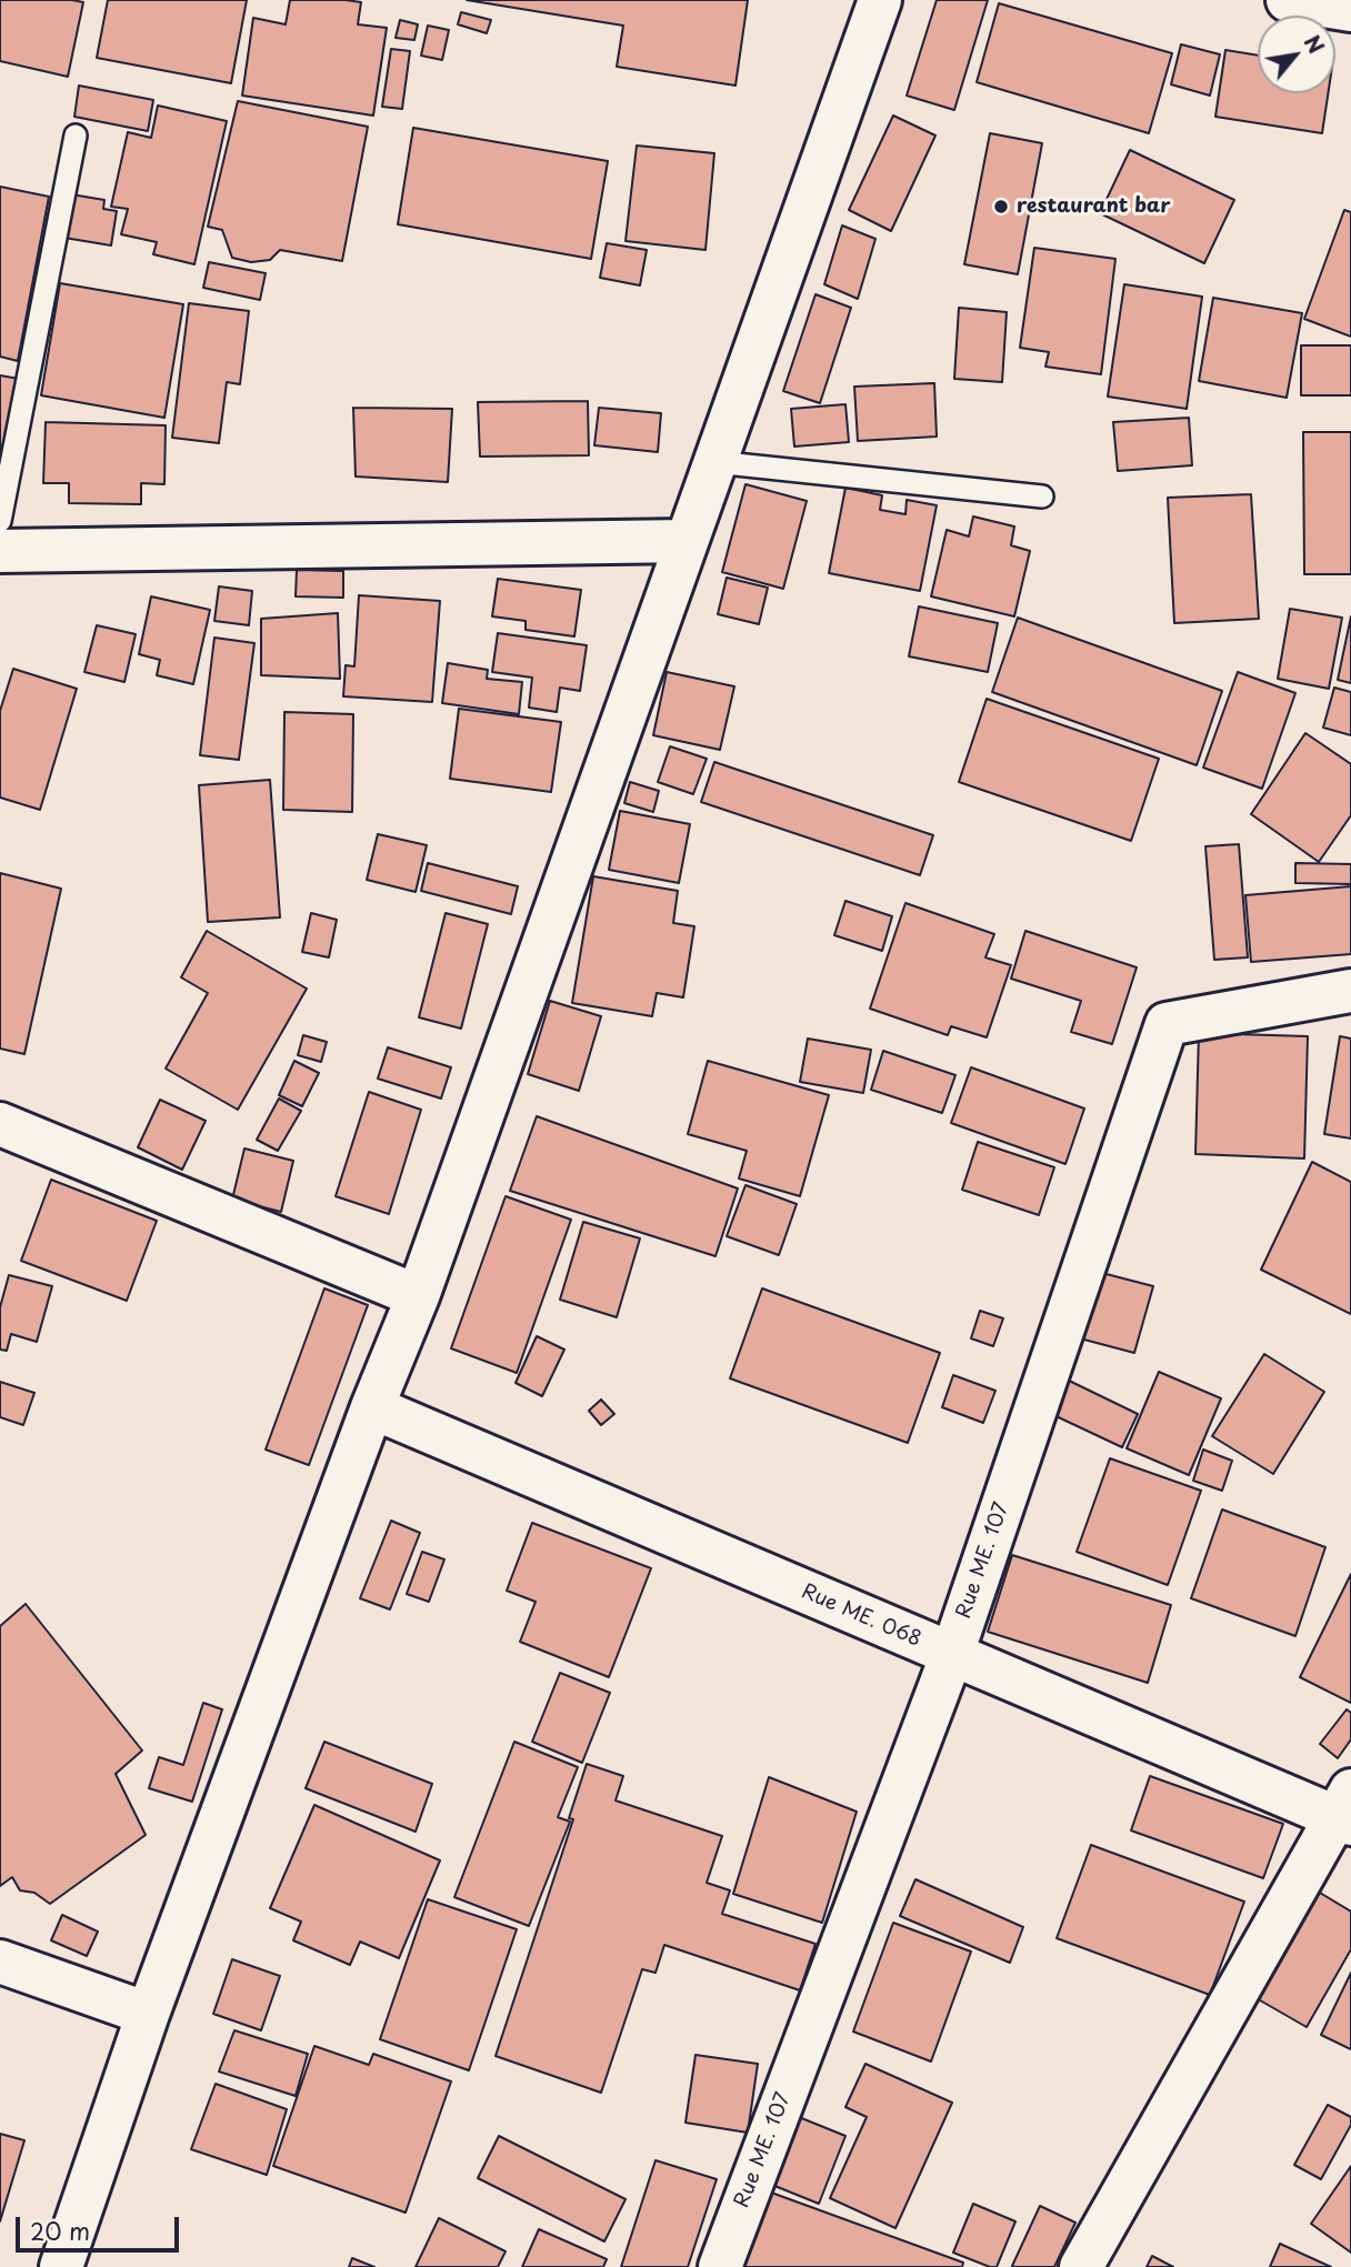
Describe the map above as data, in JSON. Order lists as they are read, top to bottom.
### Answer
{
  "streets": {
    "street": ["Rue ME. 107", "Rue ME. 068"]
  },
  "crossings": [
    ["Rue ME. 107", "Rue ME. 068"]
  ],
  "places": ["restaurant bar"],
  "scale_bar": "20 m",
  "north": "top right"
}
